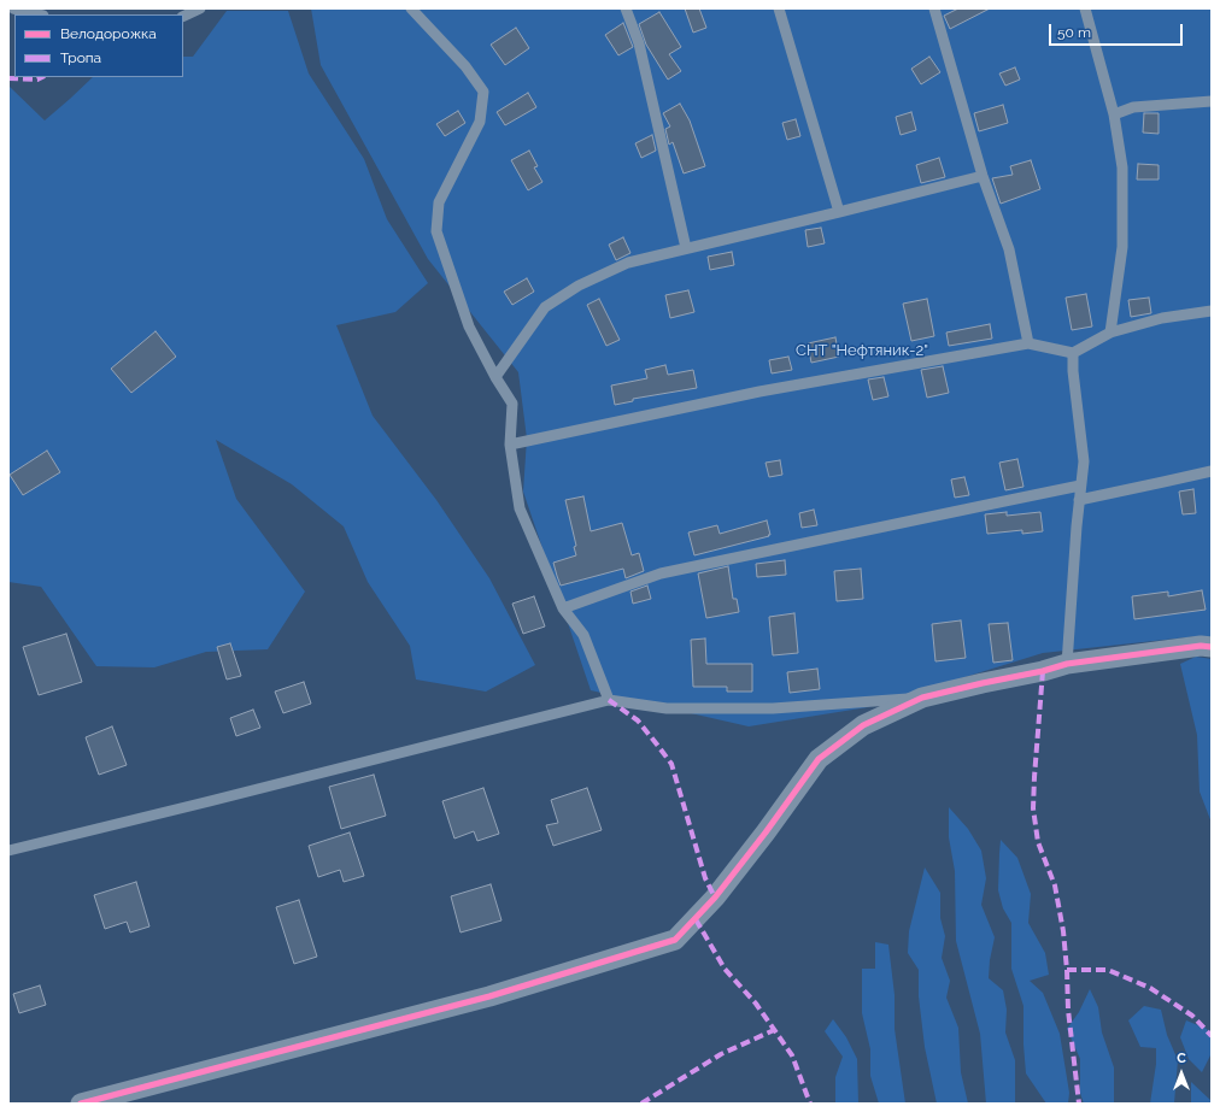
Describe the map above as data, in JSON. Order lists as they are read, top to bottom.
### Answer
{
  "parks": ["СНТ \"Нефтяник-2\""],
  "legend": ["Велодорожка", "Тропа"],
  "scale_bar": "50 m",
  "north": "top"
}
